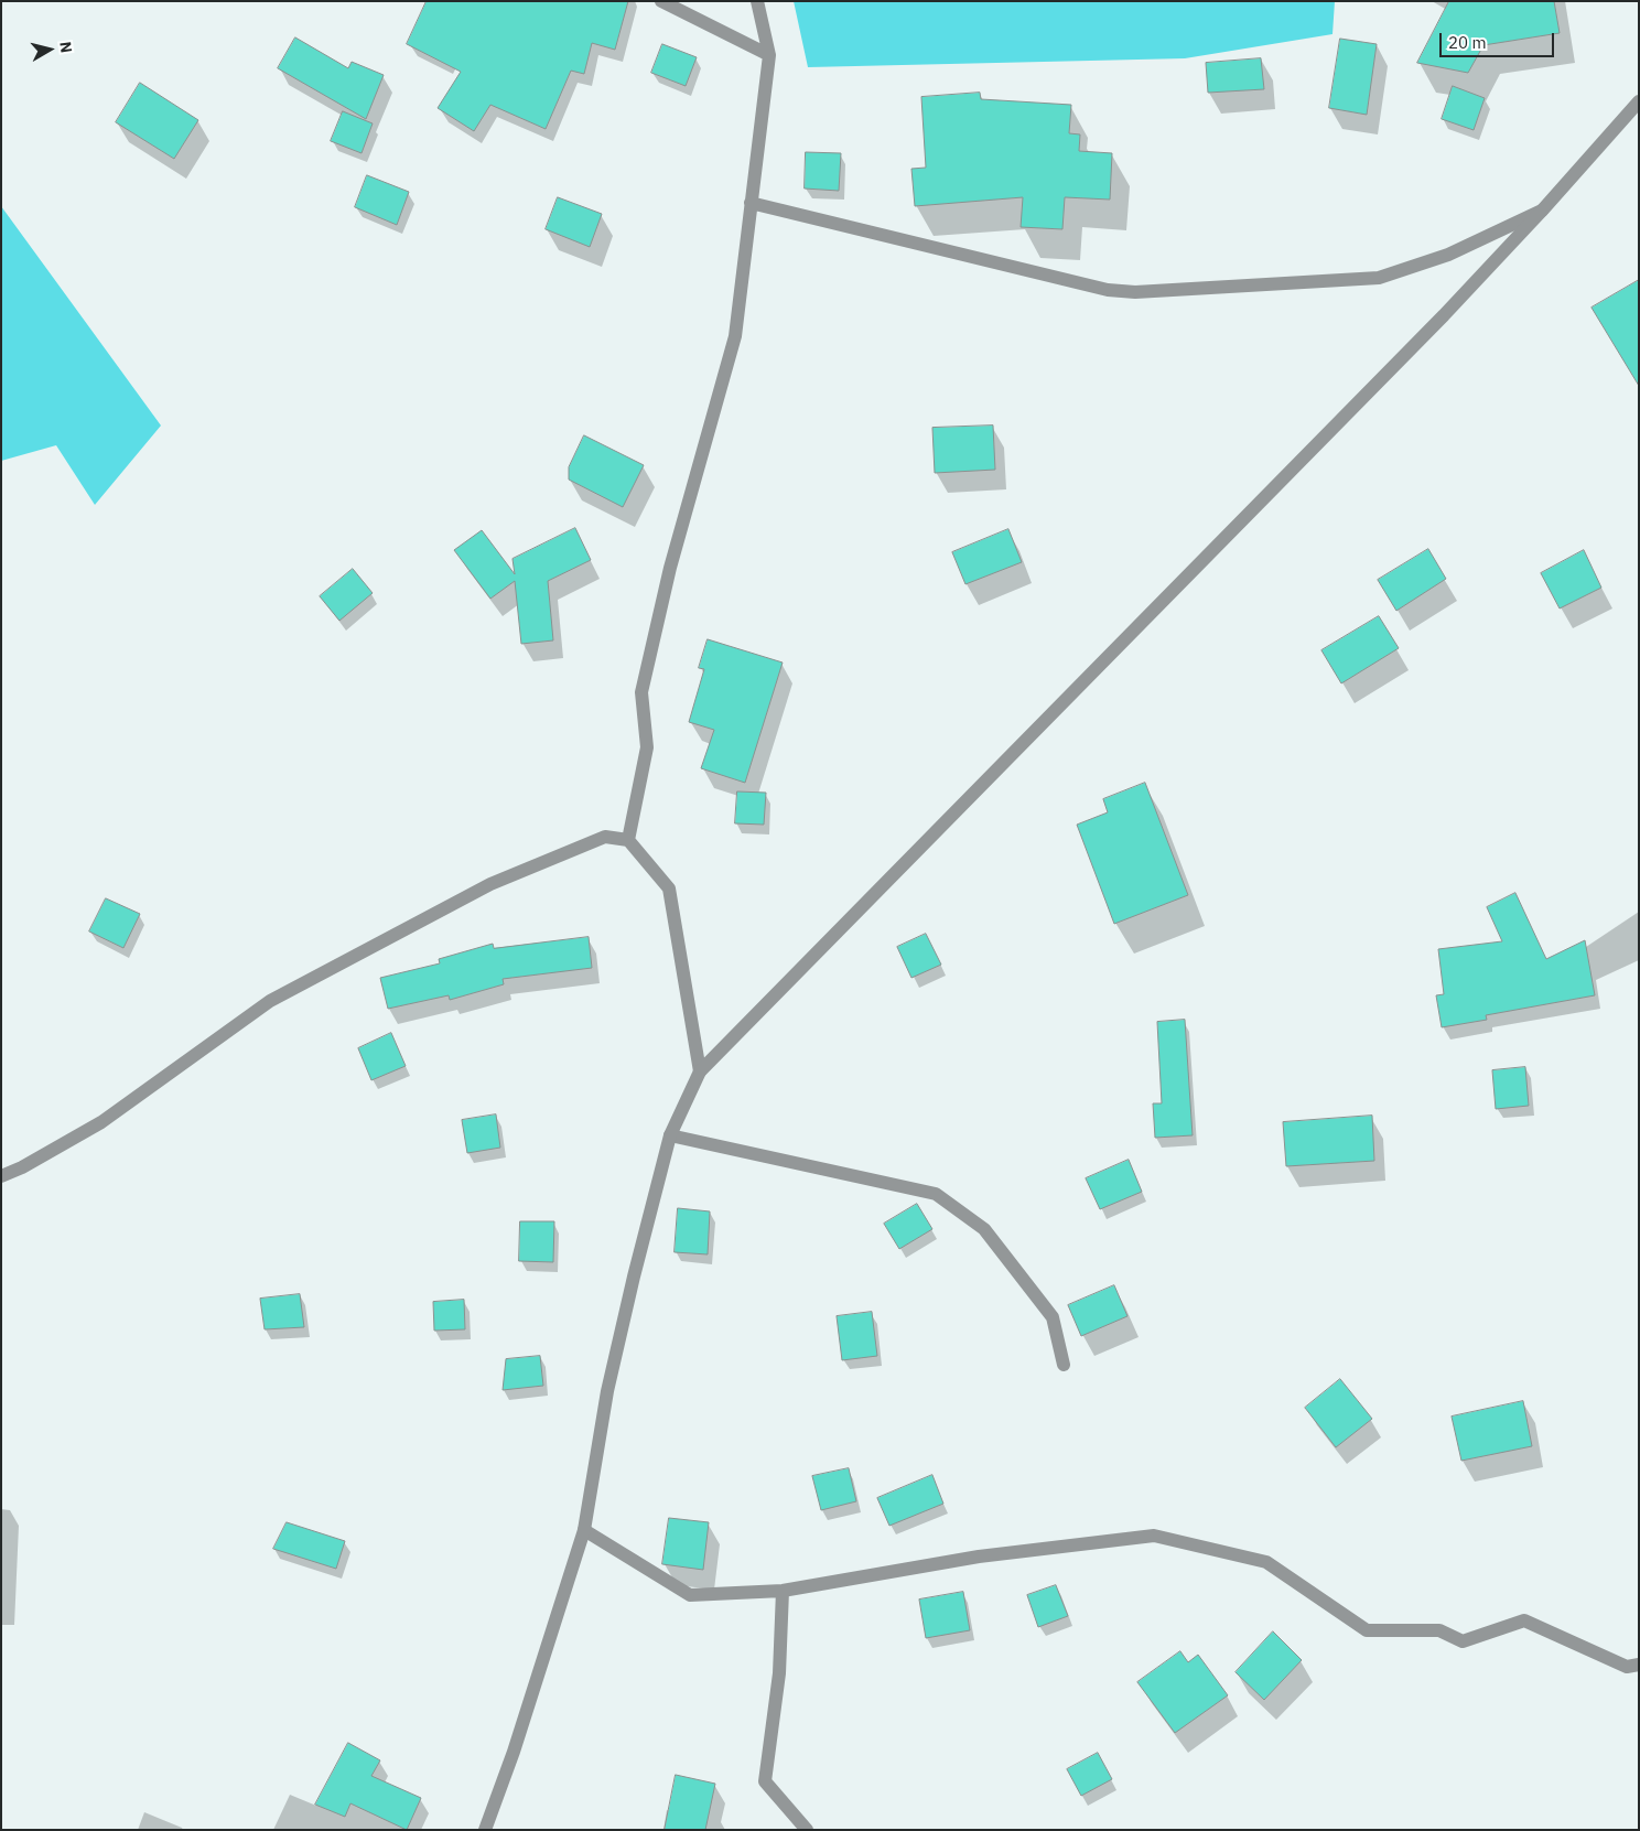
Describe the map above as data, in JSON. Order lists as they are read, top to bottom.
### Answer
{
  "scale_bar": "20 m",
  "north": "right"
}
